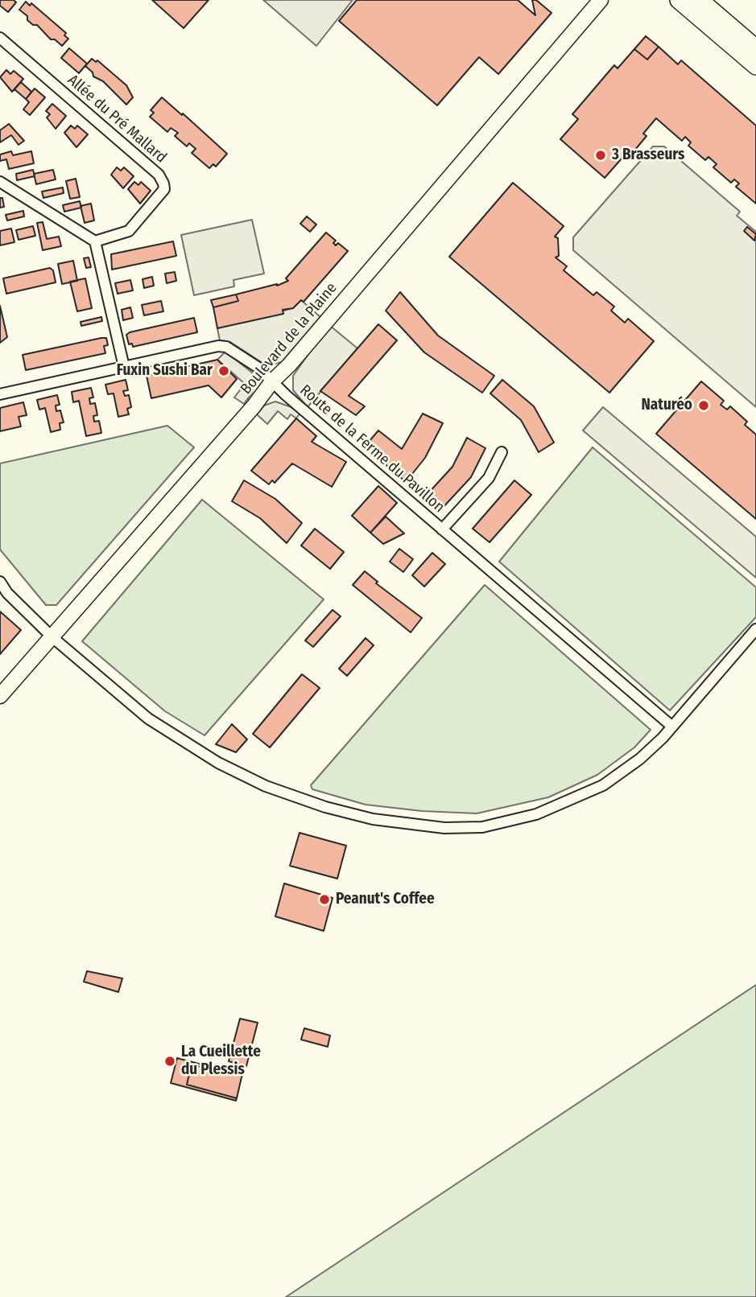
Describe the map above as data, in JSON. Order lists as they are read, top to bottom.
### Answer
{
  "streets": {
    "main road": ["Boulevard de la Plaine"],
    "street": ["Allée du Pré Mallard", "Route de la Ferme du Pavillon"]
  },
  "crossings": [
    ["Boulevard de la Plaine", "Route de la Ferme du Pavillon"]
  ],
  "places": [
    "3 Brasseurs",
    "Fuxin Sushi Bar",
    "Naturéo",
    "Peanut's Coffee",
    "La Cueillette du Plessis"
  ]
}
